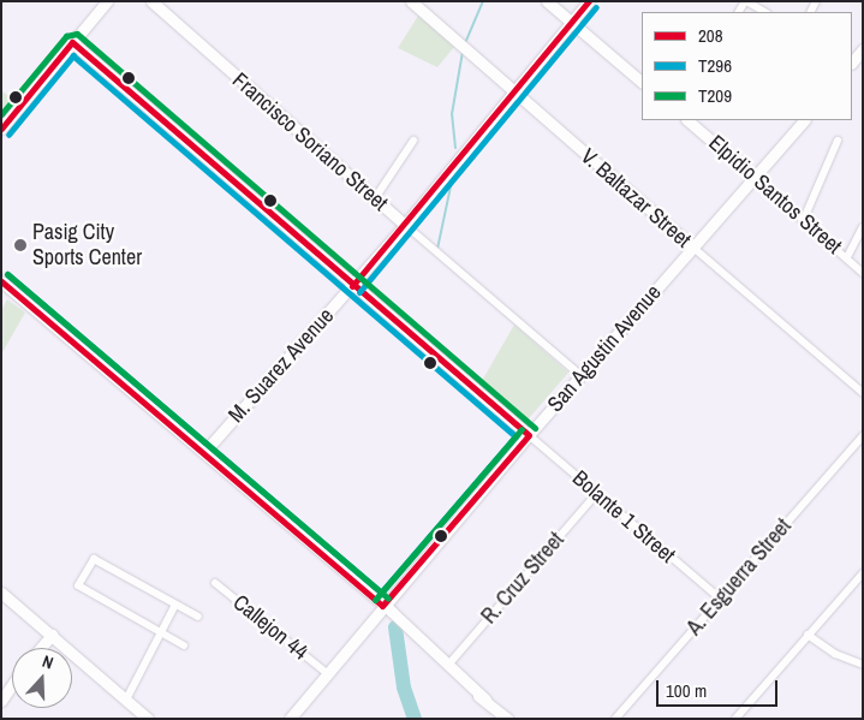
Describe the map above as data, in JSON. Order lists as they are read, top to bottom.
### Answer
{
  "streets": {
    "street": [
      "Francisco Soriano Street",
      "Elpidio Santos Street",
      "V. Baltazar Street",
      "San Agustin Avenue",
      "M. Suarez Avenue",
      "Bolante 1 Street",
      "A. Esguerra Street",
      "R. Cruz Street",
      "Callejon 44"
    ]
  },
  "crossings": [
    ["Francisco Soriano Street", "San Agustin Avenue"],
    ["Francisco Soriano Street", "M. Suarez Avenue"],
    ["Elpidio Santos Street", "San Agustin Avenue"],
    ["V. Baltazar Street", "San Agustin Avenue"],
    ["V. Baltazar Street", "M. Suarez Avenue"],
    ["San Agustin Avenue", "Bolante 1 Street"],
    ["San Agustin Avenue", "Callejon 44"],
    ["Bolante 1 Street", "A. Esguerra Street"],
    ["Bolante 1 Street", "R. Cruz Street"]
  ],
  "places": ["Pasig City Sports Center"],
  "lines": ["transit line 208", "transit line T296", "transit line T209"],
  "legend": ["208", "T296", "T209"],
  "scale_bar": "100 m",
  "north": "top"
}
